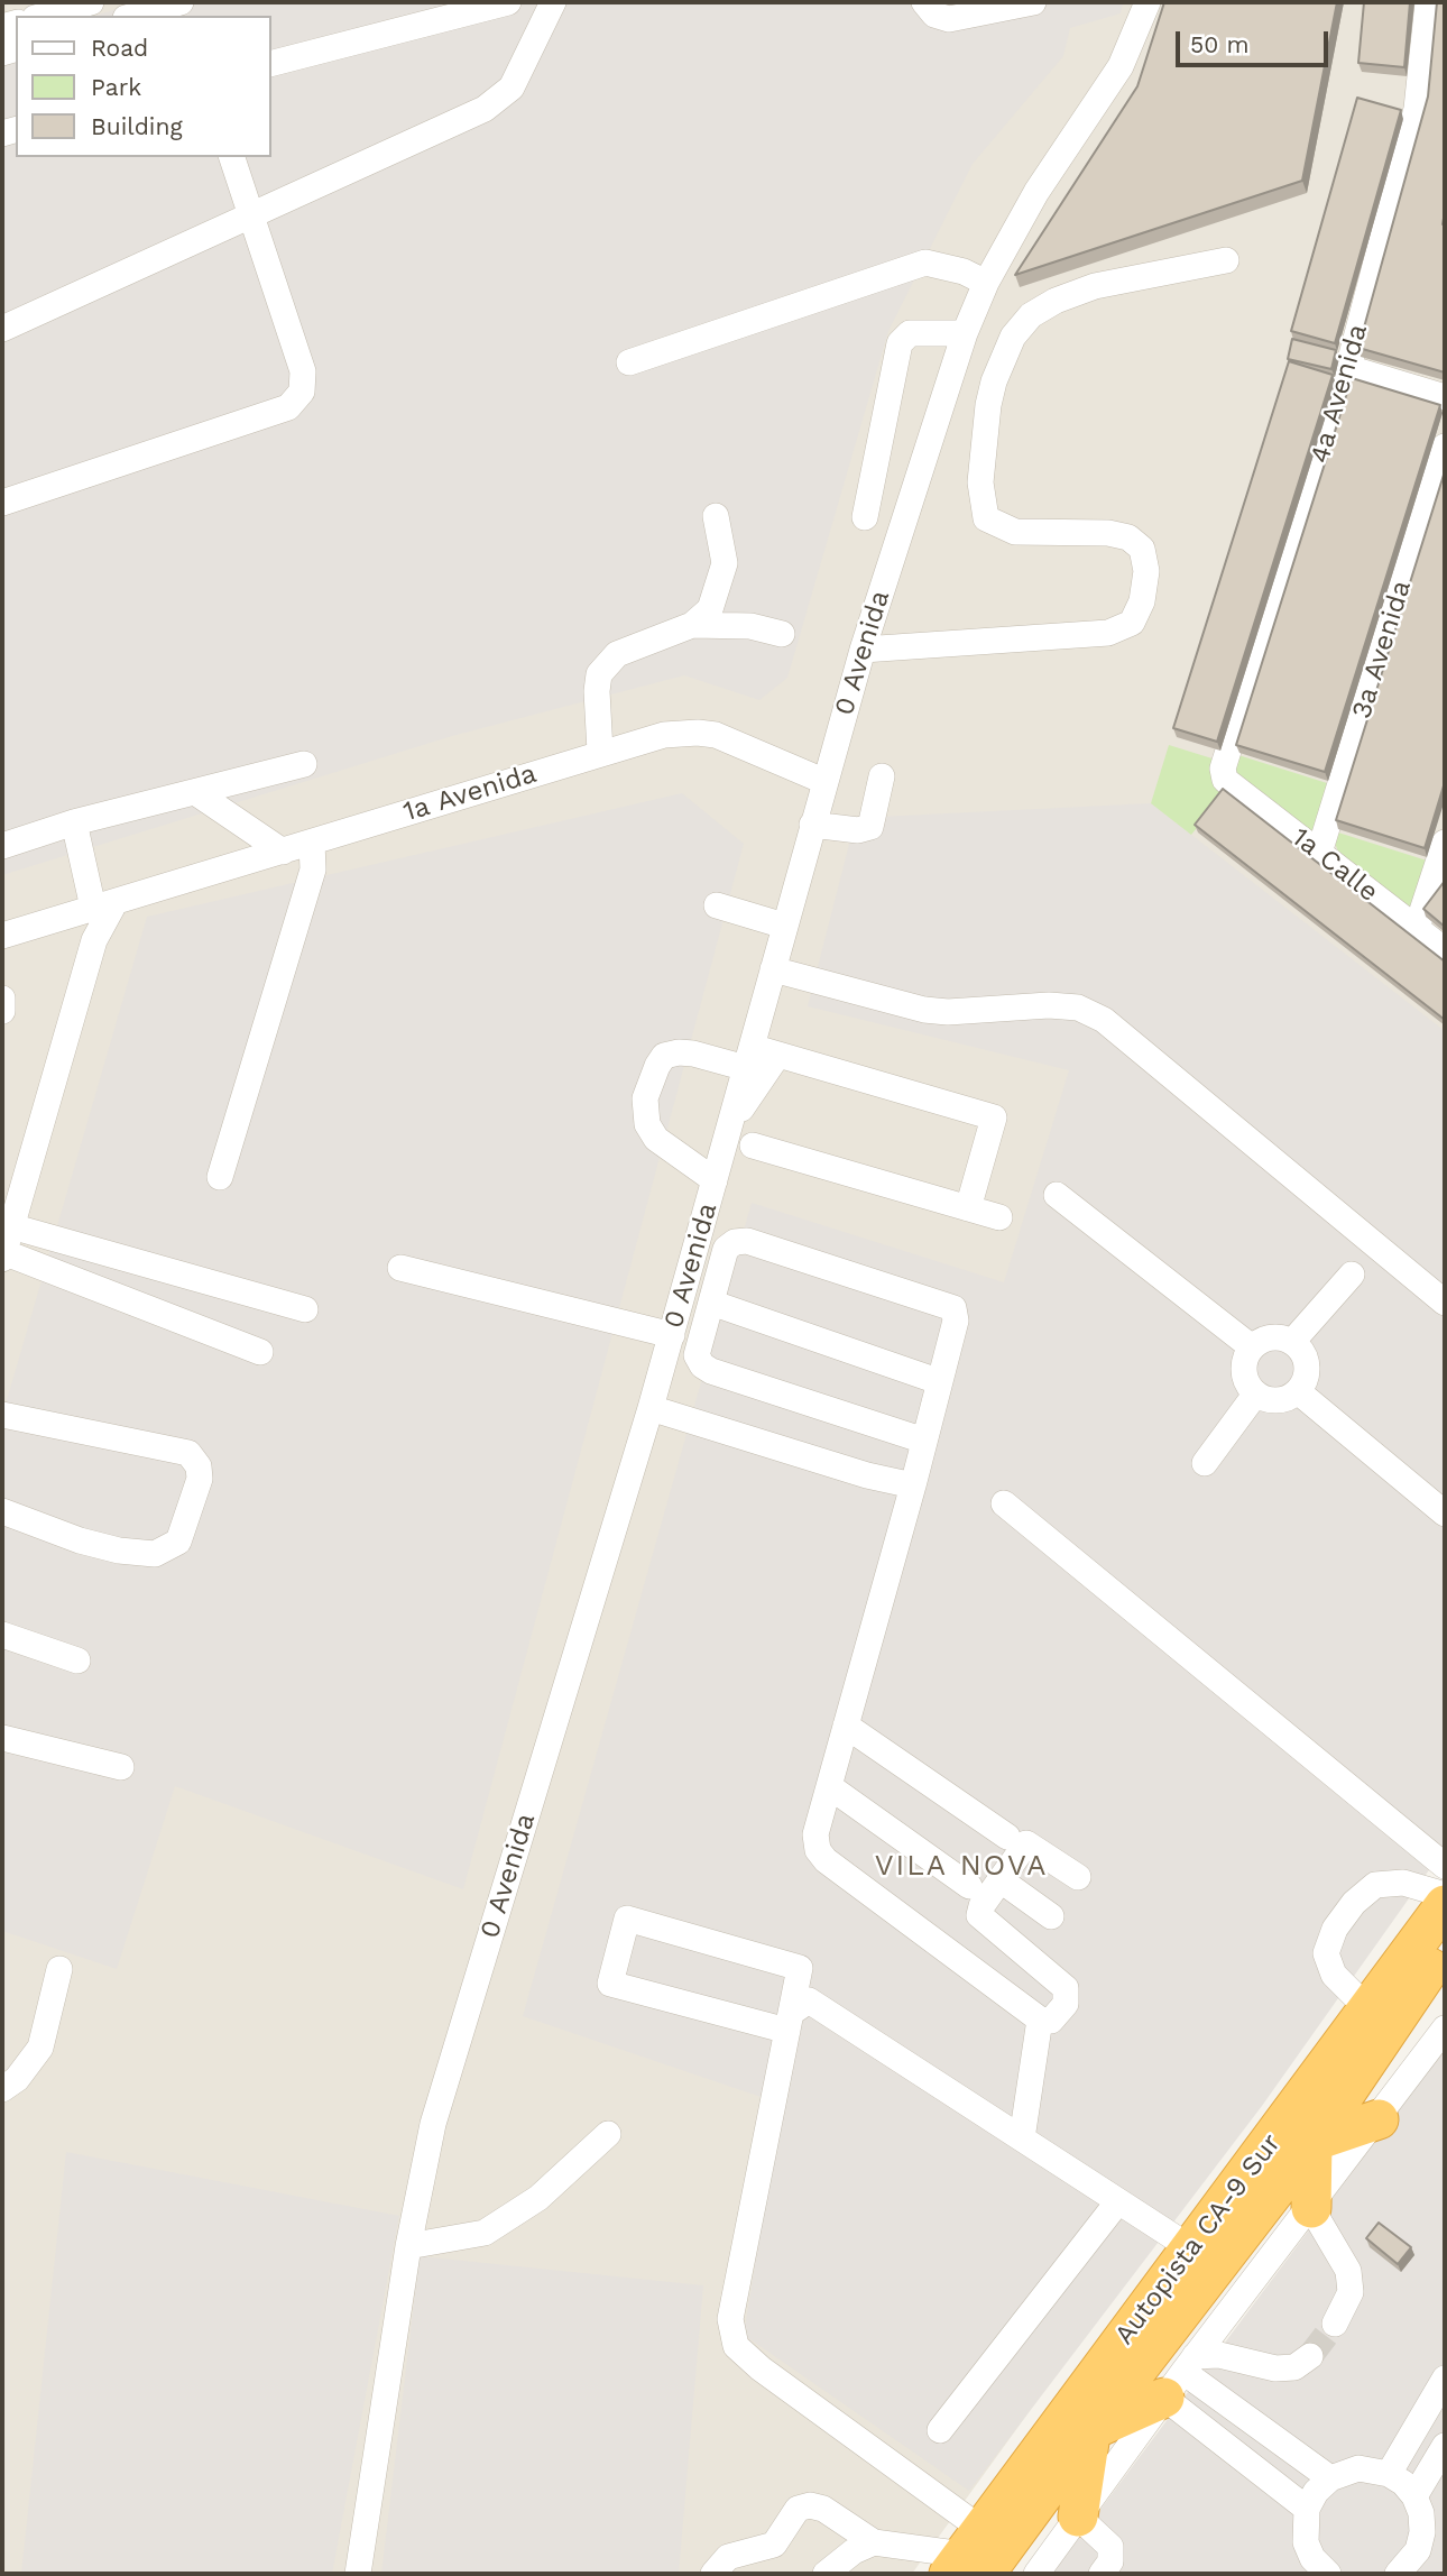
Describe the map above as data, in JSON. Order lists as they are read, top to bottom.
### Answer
{
  "streets": {
    "highway": ["Autopista CA-9 Sur"],
    "street": [
      "4a Avenida",
      "3a Avenida",
      "0 Avenida",
      "1a Avenida",
      "1a Calle"
    ]
  },
  "crossings": [
    ["4a Avenida", "1a Calle"],
    ["3a Avenida", "1a Calle"],
    ["0 Avenida", "1a Avenida"]
  ],
  "districts": ["VILA NOVA"],
  "legend": ["Road", "Park", "Building"],
  "scale_bar": "50 m"
}
